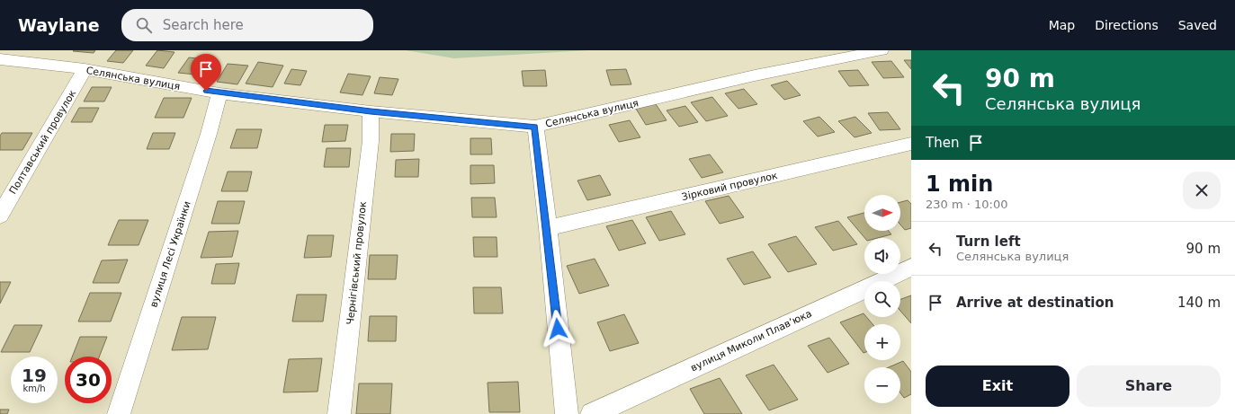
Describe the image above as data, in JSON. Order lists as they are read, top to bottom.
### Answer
{
  "streets": {
    "street": [
      "Селянська вулиця",
      "Полтавський провулок",
      "Зірковий провулок",
      "вулиця Лесі Українки",
      "Чернігівський провулок",
      "вулиця Миколи Плавʼюка"
    ]
  },
  "crossings": [
    ["Селянська вулиця", "Полтавський провулок"],
    ["Селянська вулиця", "вулиця Лесі Українки"],
    ["Селянська вулиця", "Чернігівський провулок"]
  ],
  "north": "right",
  "page": {
    "header": "Waylane",
    "search": "Search here",
    "nav": ["Map", "Directions", "Saved"],
    "turn": ["90 m", "Селянська вулиця"],
    "then": "Then",
    "heading": ["1 min", "230 m · 10:00"],
    "map_buttons": ["+", "−"],
    "list": [
      {
        "name": "Turn left",
        "note": "Селянська вулиця",
        "value": "90 m"
      },
      {
        "name": "Arrive at destination",
        "value": "140 m"
      }
    ],
    "speed": "19 km/h",
    "limit": "30",
    "buttons": ["Exit", "Share"]
  }
}
